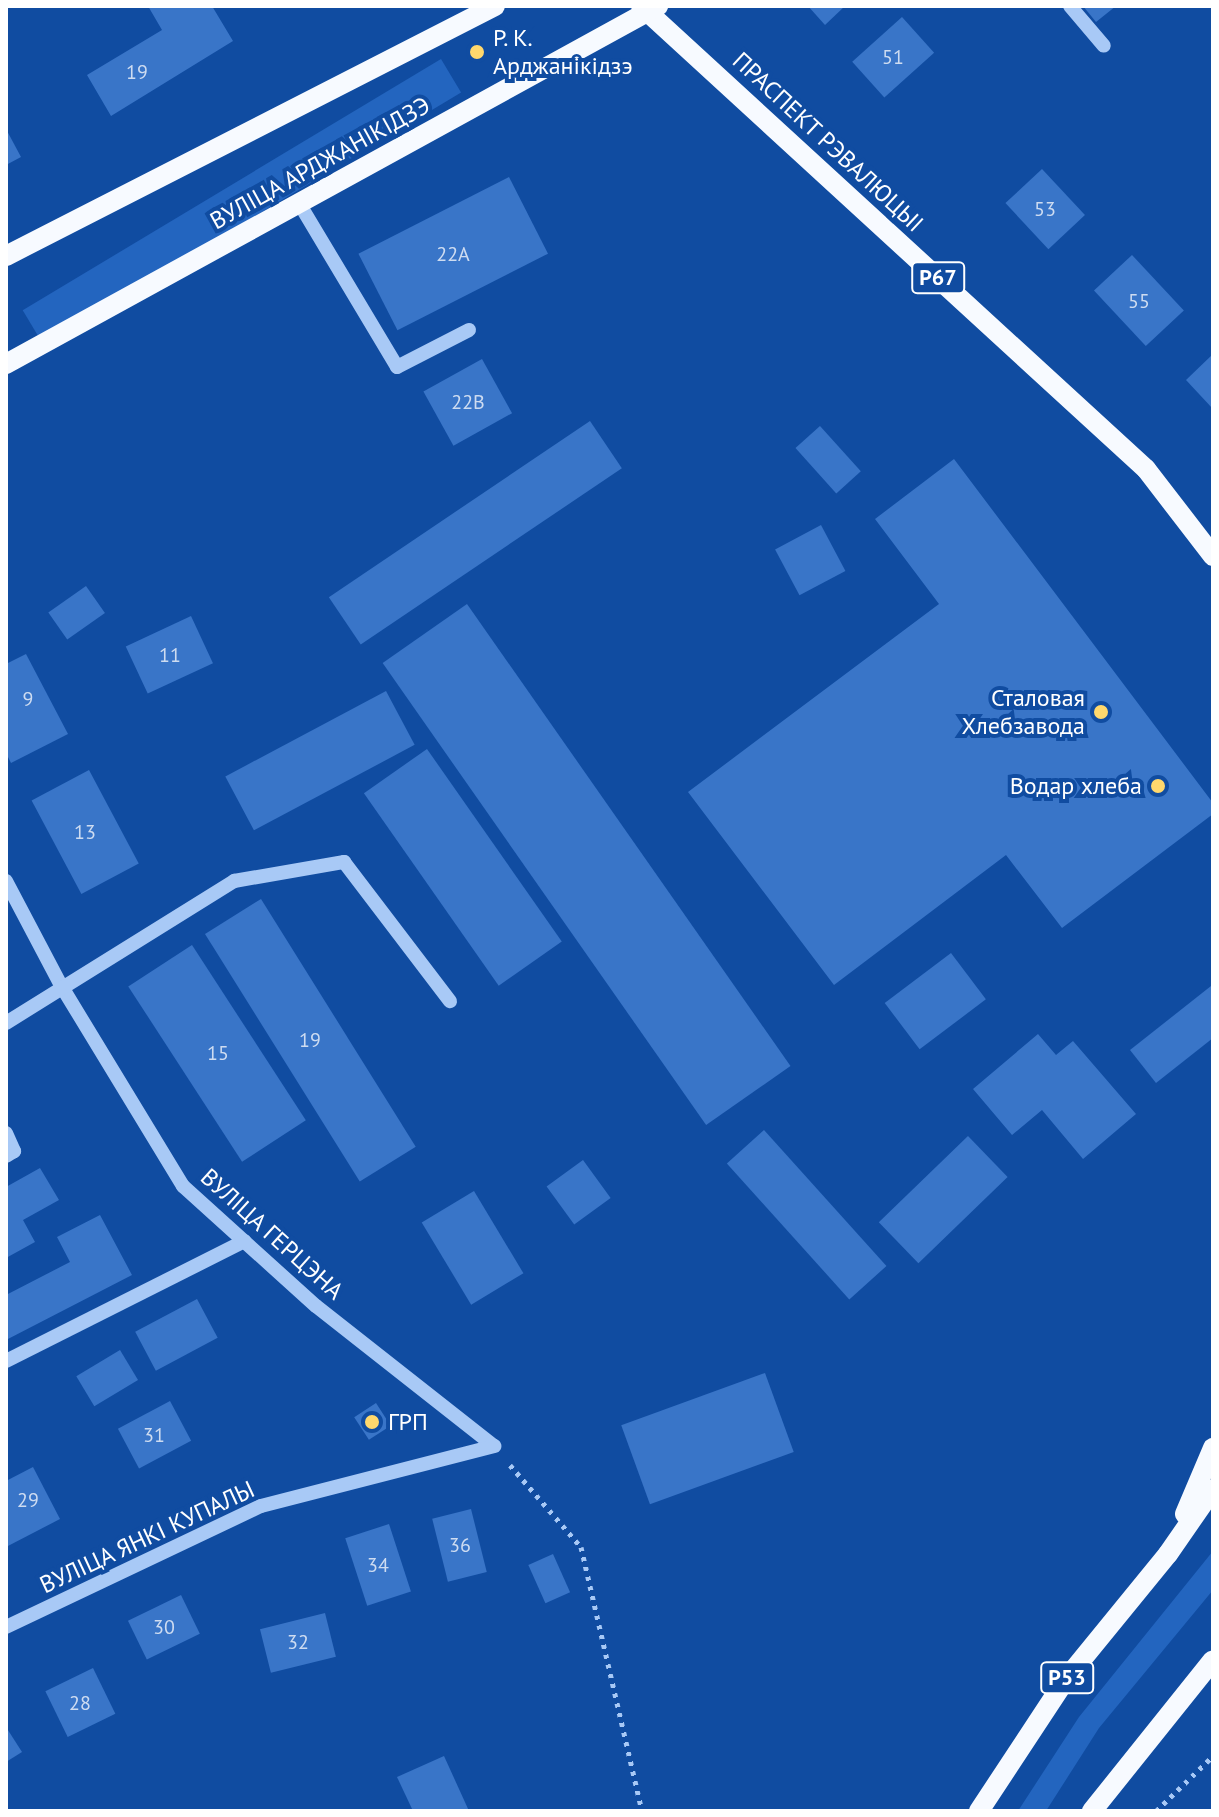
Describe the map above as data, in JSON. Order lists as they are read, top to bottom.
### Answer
{
  "streets": {
    "main road": [
      "ПРАСПЕКТ РЭВАЛЮЦЫІ",
      "ВУЛІЦА АРДЖАНІКІДЗЭ",
      "Р67",
      "Р53"
    ],
    "street": ["ВУЛІЦА ГЕРЦЭНА", "ВУЛІЦА ЯНКІ КУПАЛЫ"]
  },
  "crossings": [
    ["ПРАСПЕКТ РЭВАЛЮЦЫІ", "ВУЛІЦА АРДЖАНІКІДЗЭ"],
    ["ВУЛІЦА ГЕРЦЭНА", "ВУЛІЦА ЯНКІ КУПАЛЫ"]
  ],
  "places": [
    "Р. К. Арджанікідзэ",
    "Сталовая Хлебзавода",
    "Водар хлеба",
    "ГРП"
  ],
  "house_numbers": [
    "51",
    "19",
    "53",
    "22А",
    "55",
    "22В",
    "11",
    "9",
    "13",
    "19",
    "15",
    "31",
    "29",
    "36",
    "34",
    "30",
    "32",
    "28"
  ]
}
